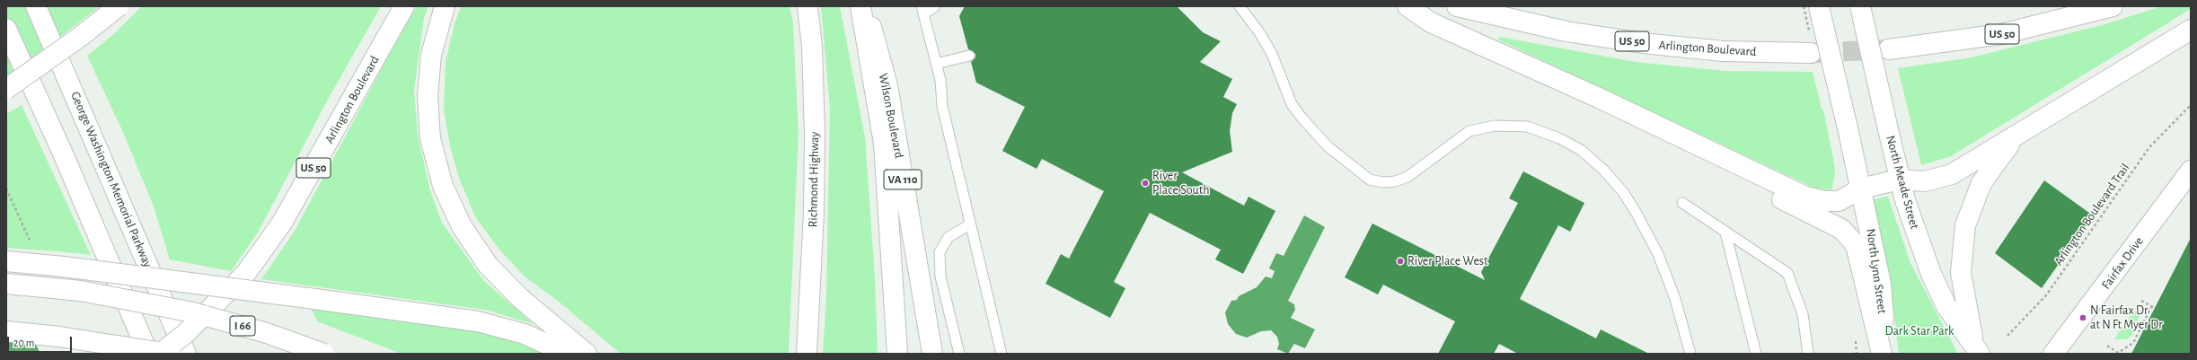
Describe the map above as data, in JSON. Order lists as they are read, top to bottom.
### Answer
{
  "streets": {
    "main road": [
      "US 50",
      "Arlington Boulevard",
      "Wilson Boulevard",
      "George Washington Memorial Parkway",
      "Richmond Highway",
      "VA 110",
      "North Meade Street",
      "Fairfax Drive",
      "North Lynn Street",
      "I 66"
    ],
    "path": ["Arlington Boulevard Trail"]
  },
  "parks": ["Dark Star Park"],
  "places": ["River Place South", "River Place West", "N Fairfax Dr at N Ft Myer Dr"],
  "scale_bar": "20 m"
}
